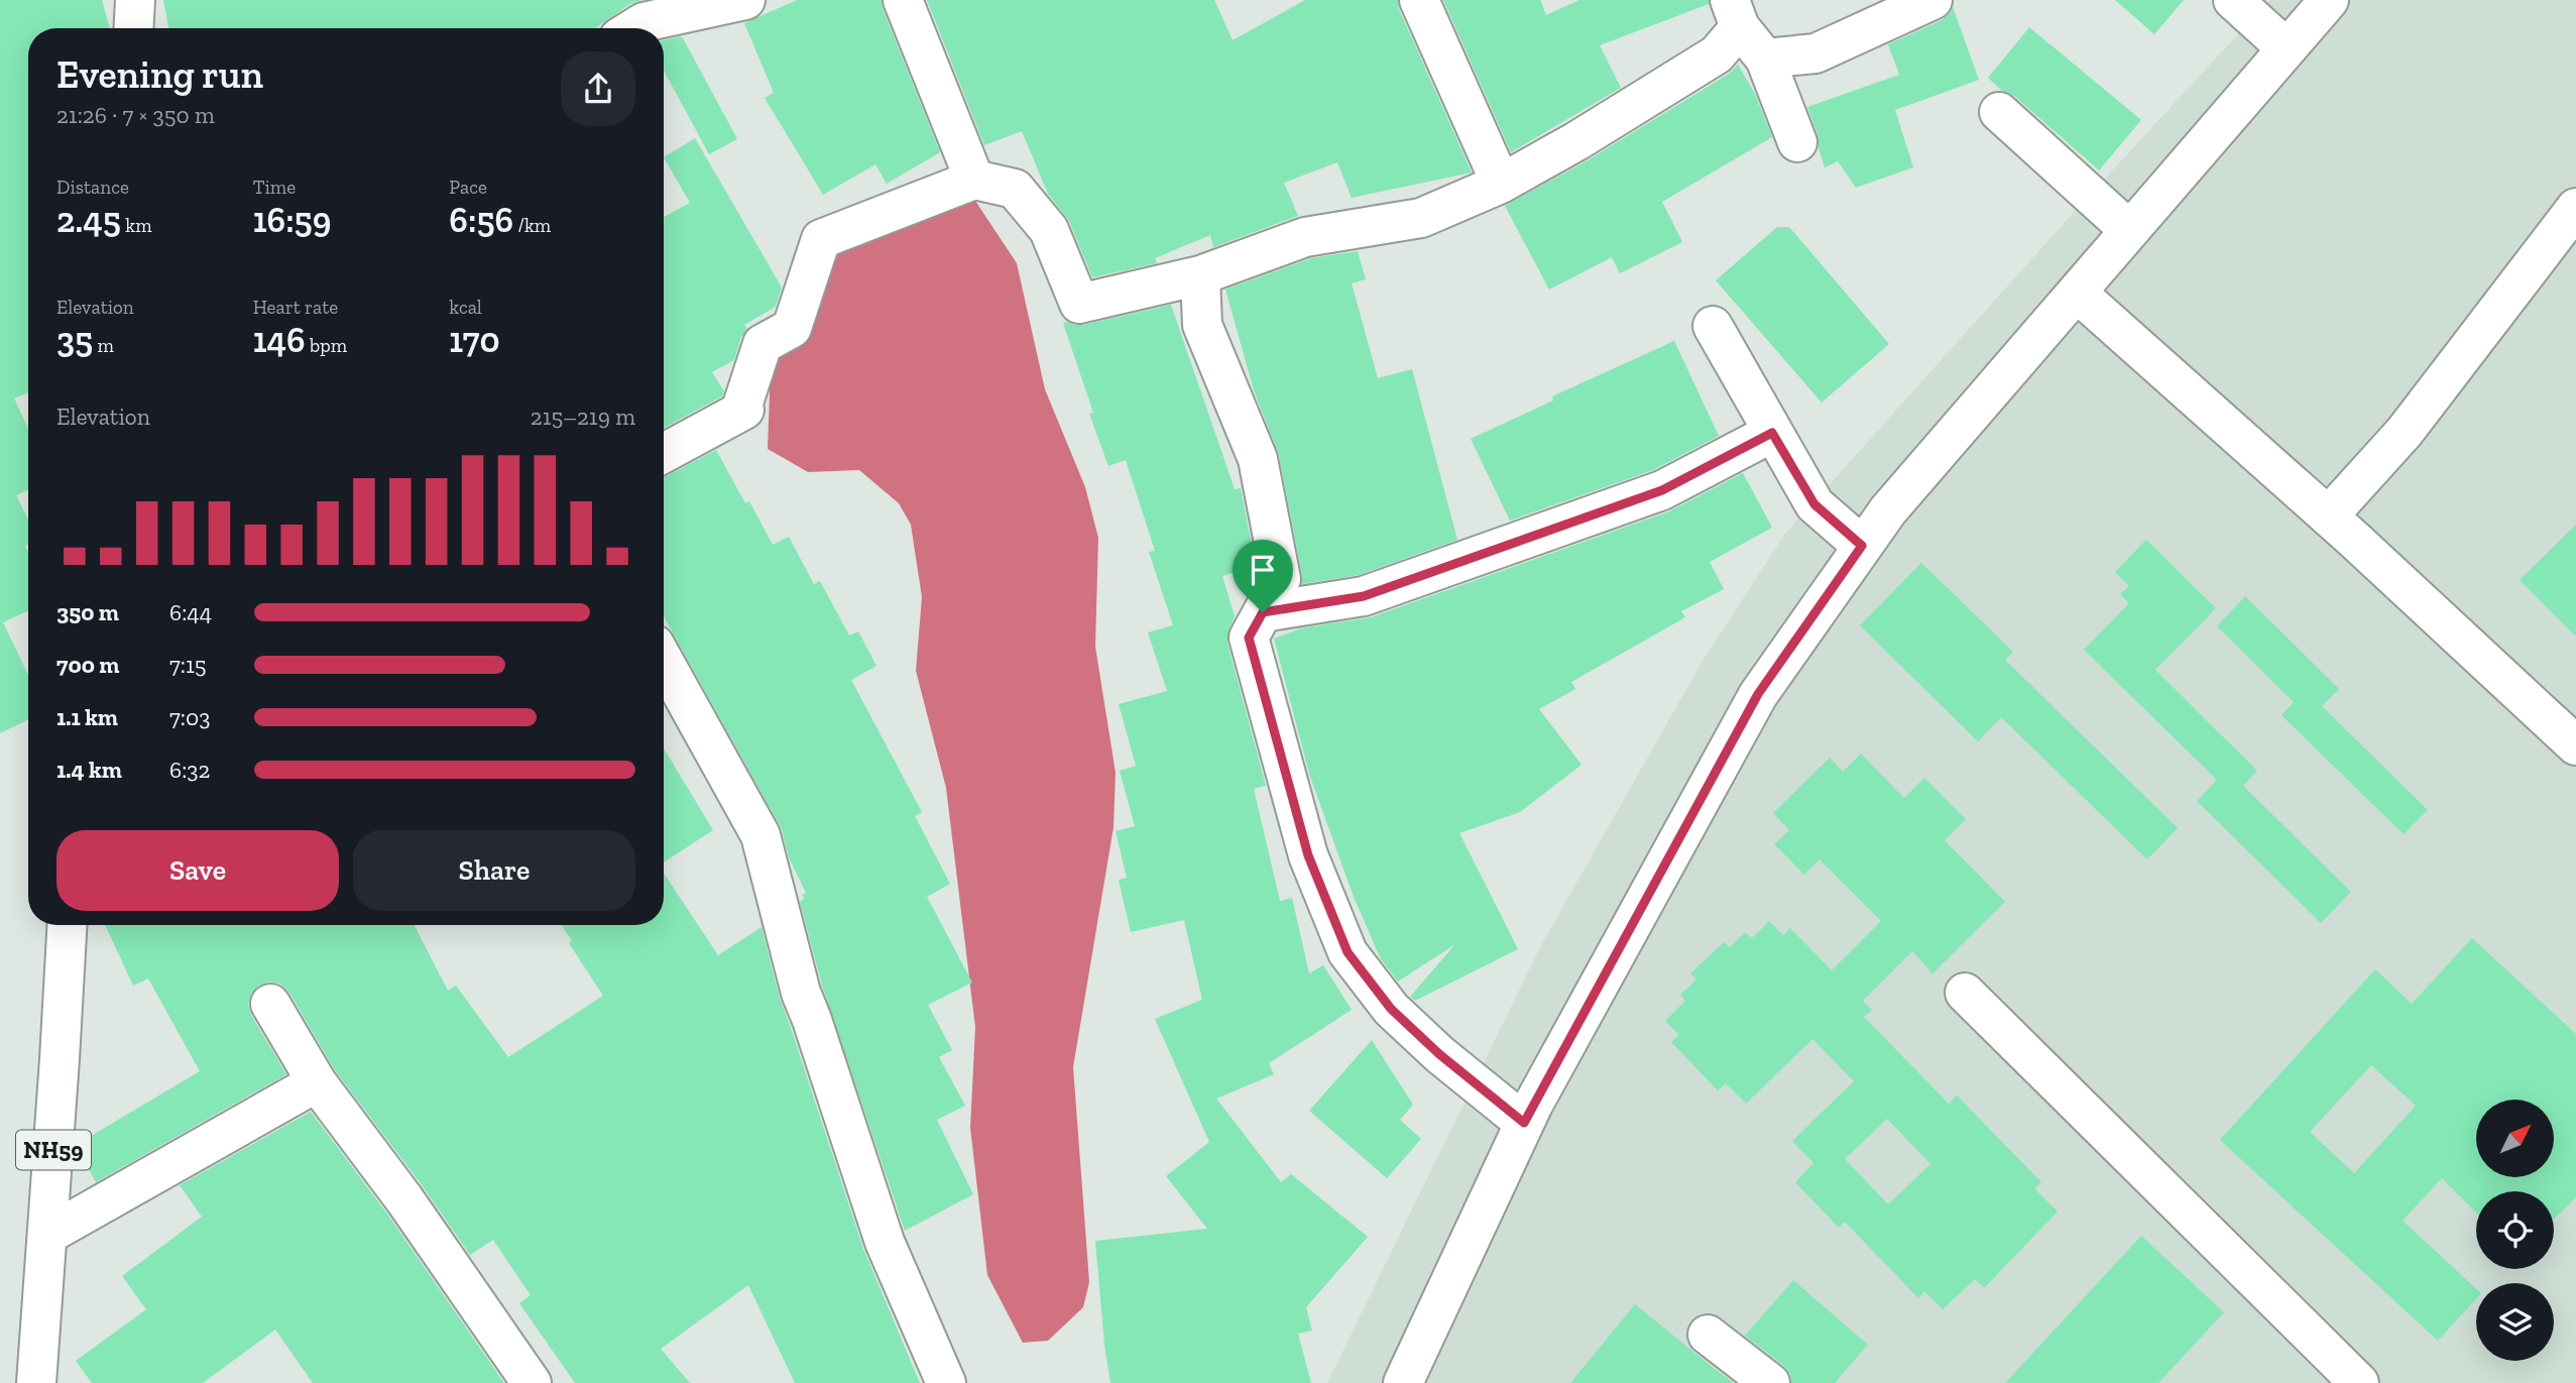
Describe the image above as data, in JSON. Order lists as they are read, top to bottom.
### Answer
{
  "streets": {
    "main road": ["NH59"]
  },
  "north": "top right",
  "page": {
    "heading": ["Evening run", "21:26 · 7 × 350 m"],
    "stats": [
      ["Distance", "2.45 km"],
      ["Time", "16:59"],
      ["Pace", "6:56 /km"],
      ["Elevation", "35 m"],
      ["Heart rate", "146 bpm"],
      ["kcal", "170"]
    ],
    "chart": ["Elevation", "215–219 m"],
    "list": [
      {
        "name": "350 m",
        "note": "6:44"
      },
      {
        "name": "700 m",
        "note": "7:15"
      },
      {
        "name": "1.1 km",
        "note": "7:03"
      },
      {
        "name": "1.4 km",
        "note": "6:32"
      }
    ],
    "buttons": ["Save", "Share"]
  }
}
